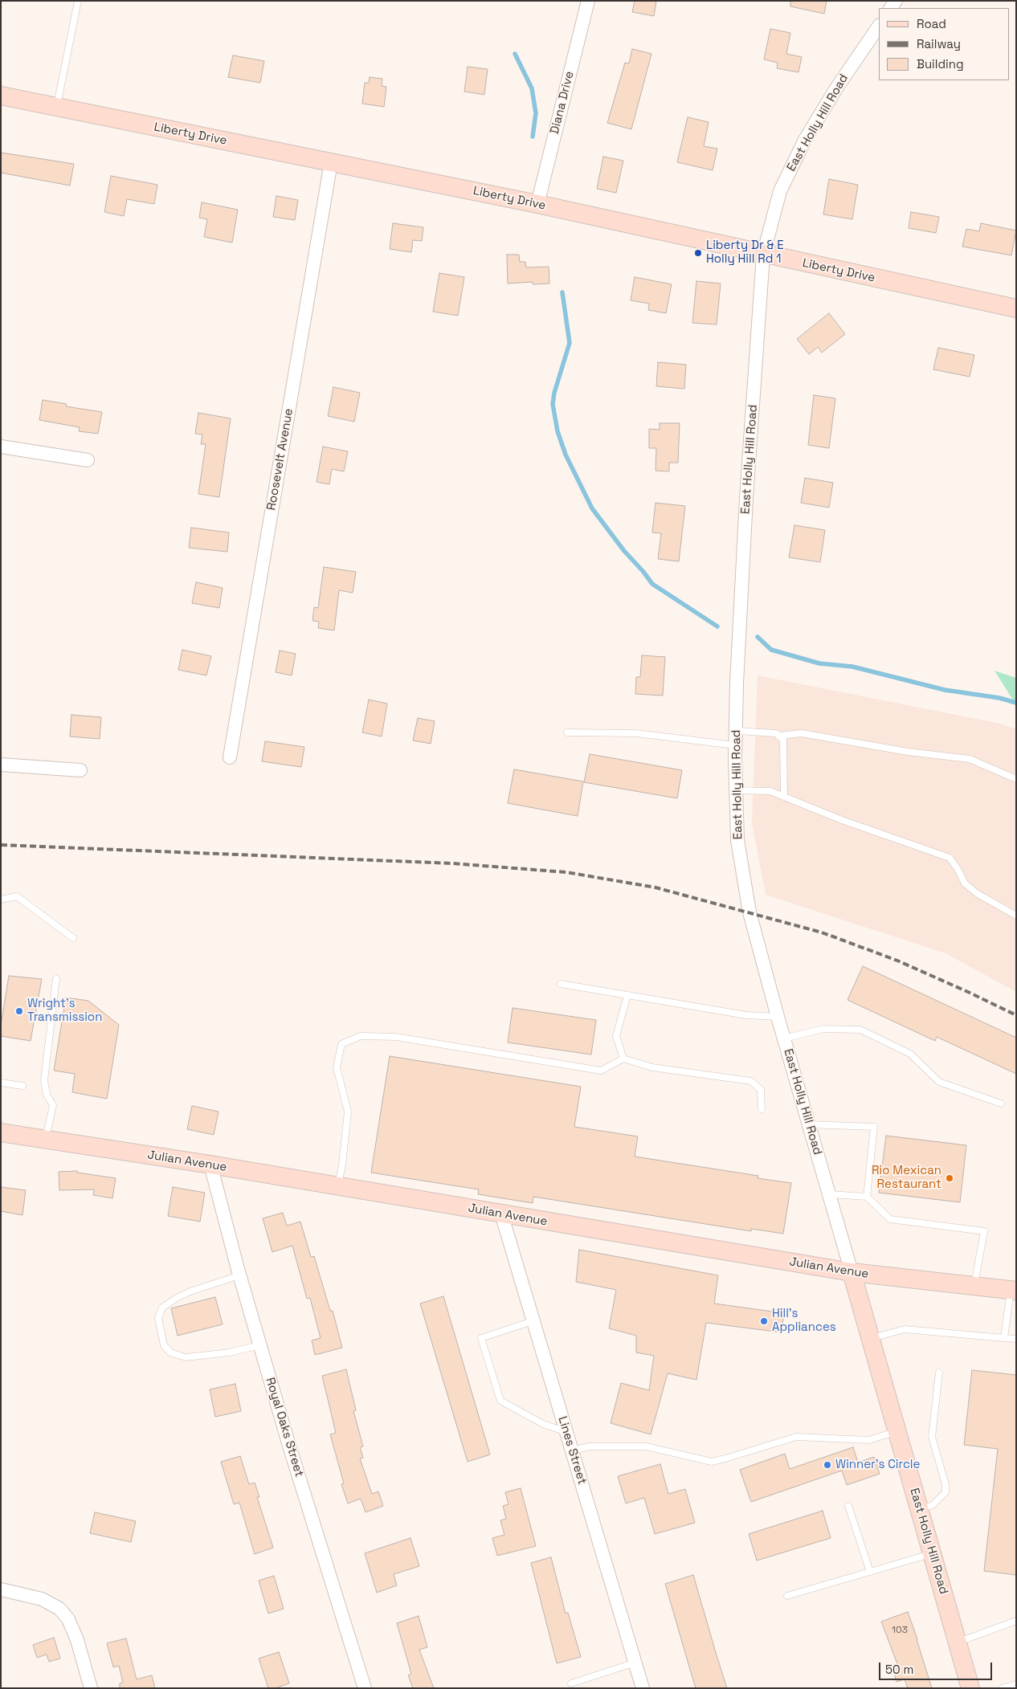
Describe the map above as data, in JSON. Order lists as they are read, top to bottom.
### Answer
{
  "streets": {
    "street": [
      "Diana Drive",
      "East Holly Hill Road",
      "Liberty Drive",
      "Roosevelt Avenue",
      "Julian Avenue",
      "Royal Oaks Street",
      "Lines Street"
    ]
  },
  "crossings": [
    ["Diana Drive", "Liberty Drive"],
    ["East Holly Hill Road", "Liberty Drive"],
    ["East Holly Hill Road", "Julian Avenue"],
    ["Liberty Drive", "Roosevelt Avenue"],
    ["Julian Avenue", "Royal Oaks Street"],
    ["Julian Avenue", "Lines Street"]
  ],
  "places": [
    "Liberty Dr & E Holly Hill Rd 1",
    "Wright's Transmission",
    "Rio Mexican Restaurant",
    "Hill's Appliances",
    "Winner's Circle"
  ],
  "house_numbers": ["103"],
  "legend": ["Road", "Railway", "Building"],
  "scale_bar": "50 m"
}
